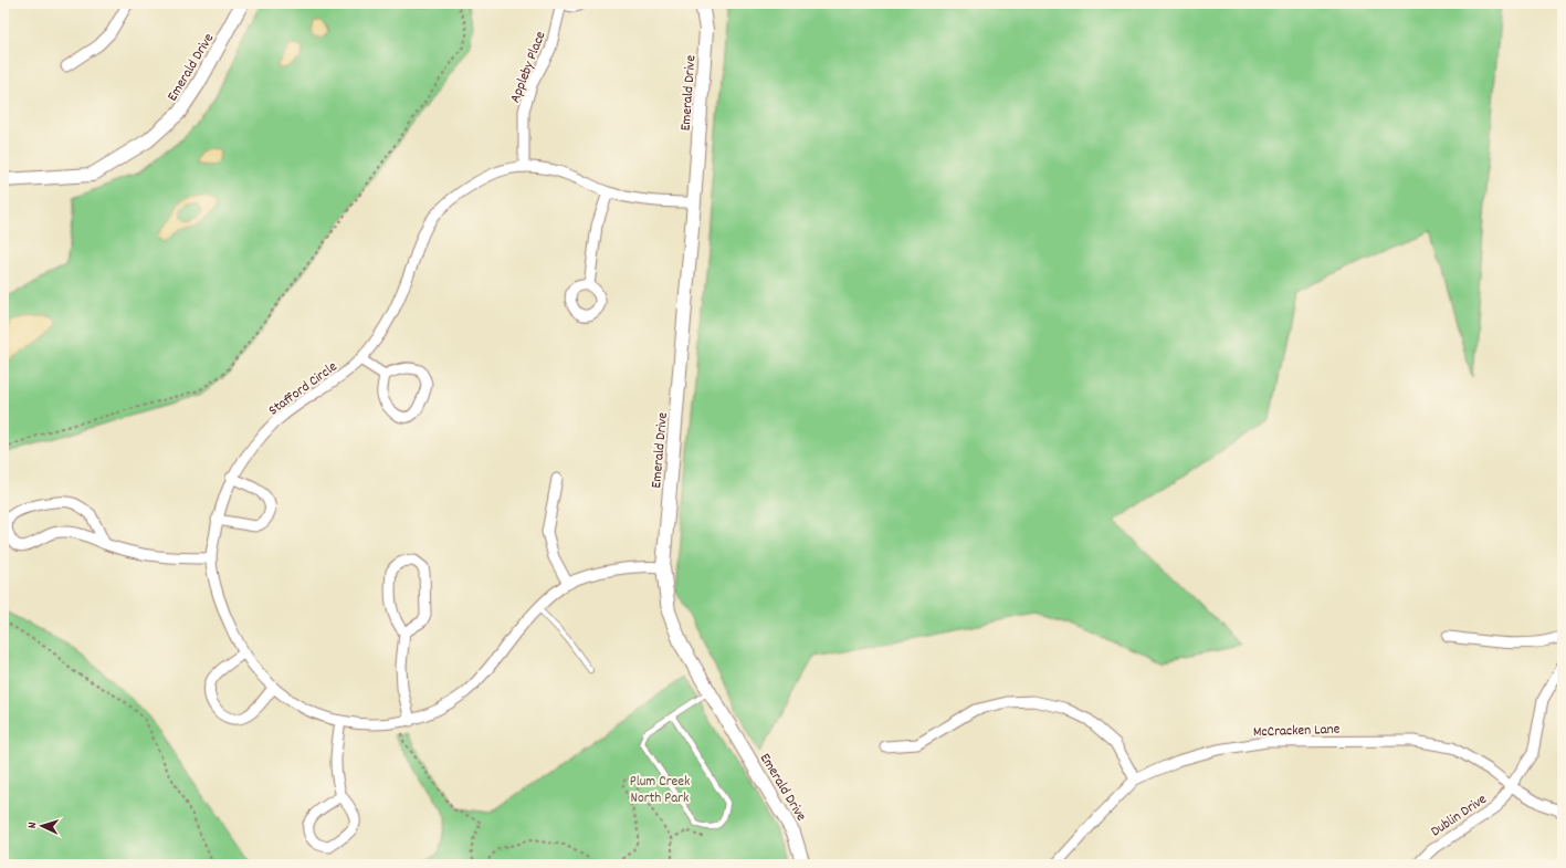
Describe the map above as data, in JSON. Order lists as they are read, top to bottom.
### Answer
{
  "streets": {
    "street": [
      "Emerald Drive",
      "Appleby Place",
      "Stafford Circle",
      "McCracken Lane",
      "Dublin Drive"
    ]
  },
  "crossings": [
    ["Emerald Drive", "Stafford Circle"],
    ["Appleby Place", "Stafford Circle"],
    ["McCracken Lane", "Dublin Drive"]
  ],
  "parks": ["Plum Creek North Park"],
  "north": "left"
}
